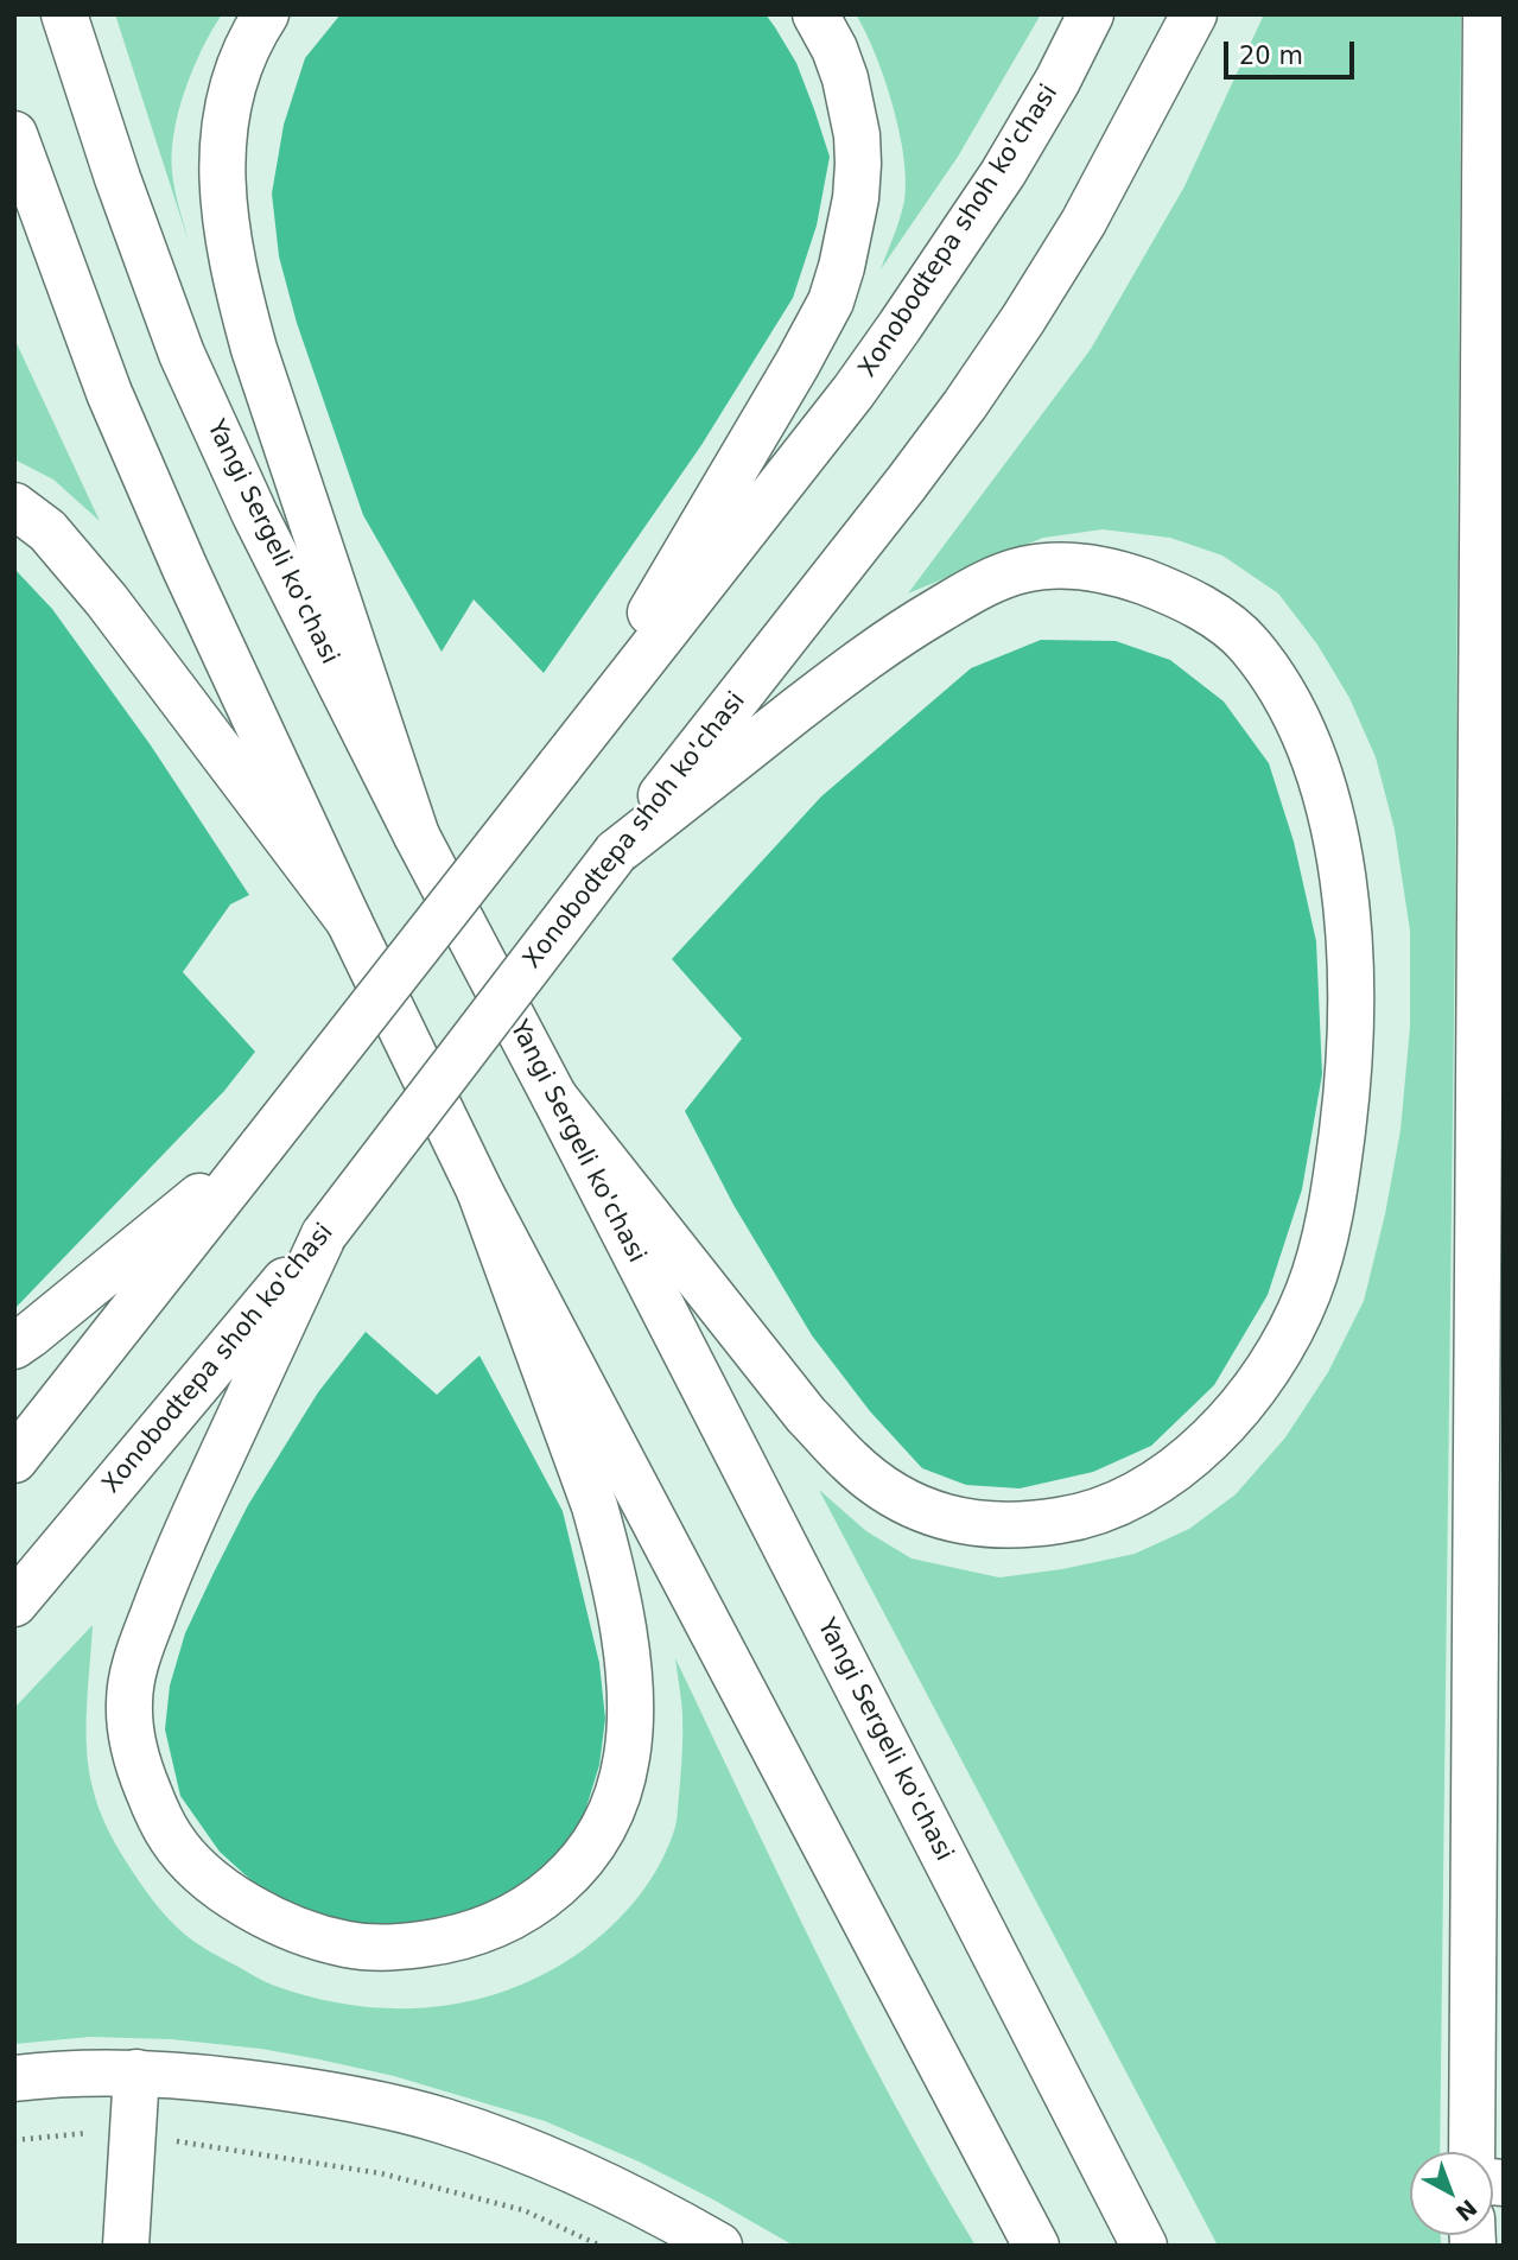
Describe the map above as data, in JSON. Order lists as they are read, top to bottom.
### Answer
{
  "streets": {
    "main road": ["Xonobodtepa shoh ko'chasi", "Yangi Sergeli ko'chasi"]
  },
  "scale_bar": "20 m",
  "north": "bottom right"
}
